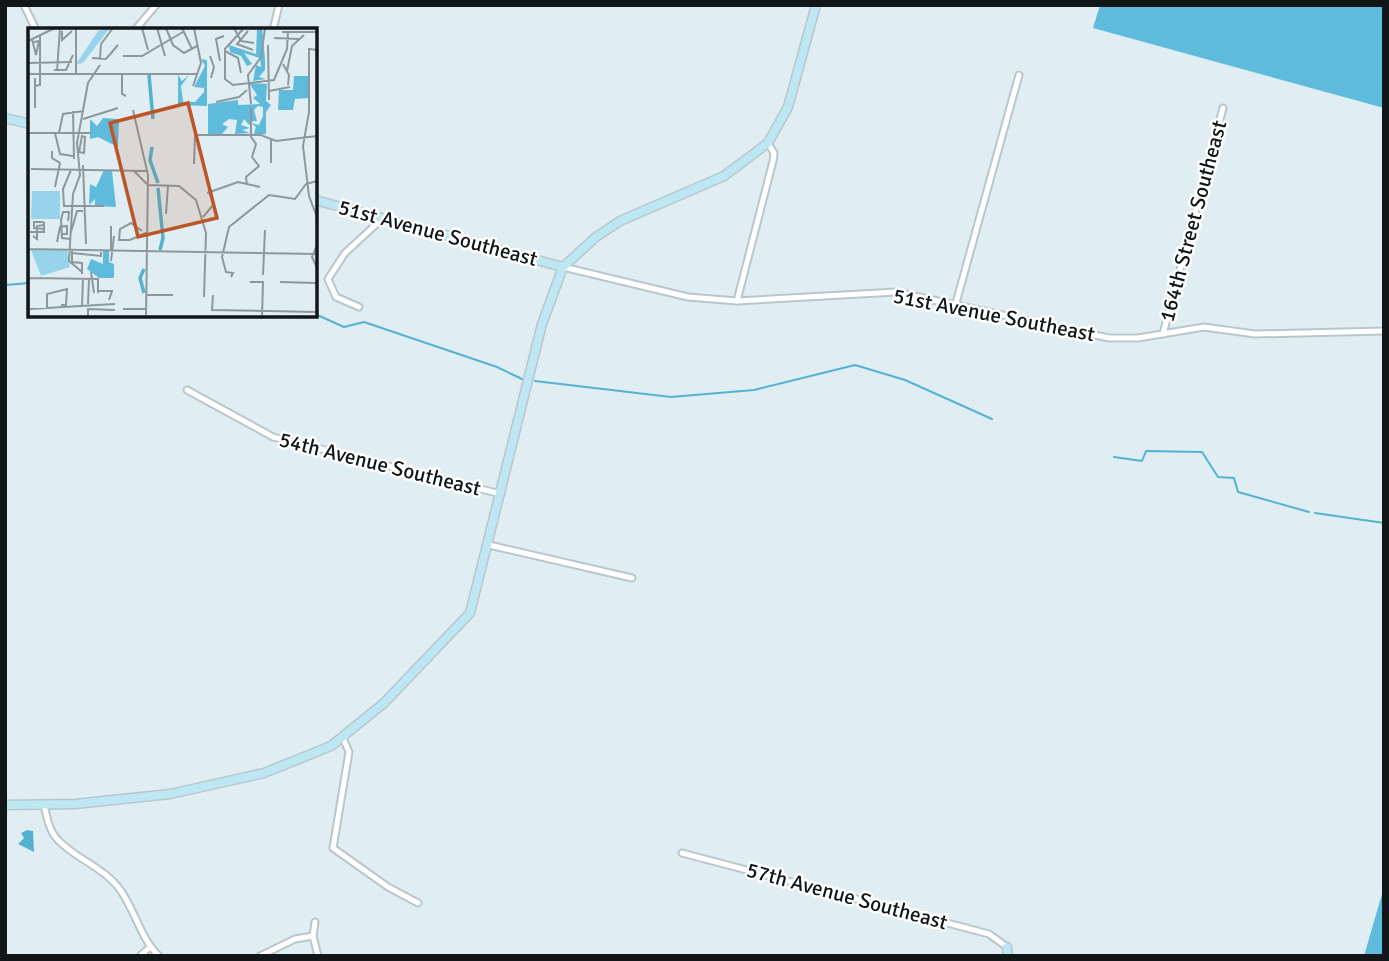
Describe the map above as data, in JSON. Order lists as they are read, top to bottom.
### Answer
{
  "streets": {
    "street": [
      "164th Street Southeast",
      "51st Avenue Southeast",
      "54th Avenue Southeast",
      "57th Avenue Southeast"
    ]
  },
  "crossings": [
    ["164th Street Southeast", "51st Avenue Southeast"]
  ]
}
